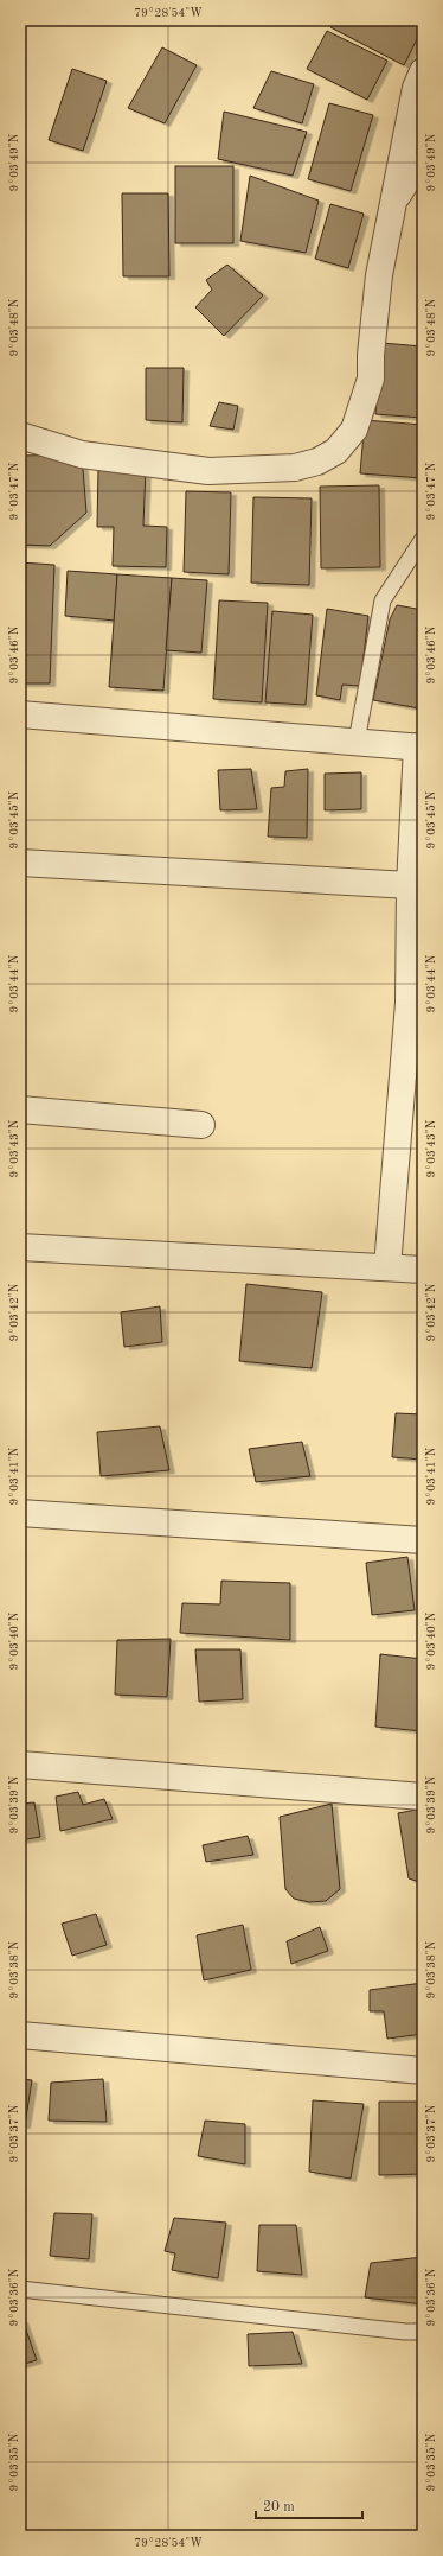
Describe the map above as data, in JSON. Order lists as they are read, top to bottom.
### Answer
{
  "scale_bar": "20 m",
  "coordinates": [
    "79°28'54\"W",
    "9°03'49\"N",
    "9°03'48\"N",
    "9°03'47\"N",
    "9°03'46\"N",
    "9°03'45\"N",
    "9°03'44\"N",
    "9°03'43\"N",
    "9°03'42\"N",
    "9°03'41\"N",
    "9°03'40\"N",
    "9°03'39\"N",
    "9°03'38\"N",
    "9°03'37\"N",
    "9°03'36\"N",
    "9°03'35\"N"
  ]
}
